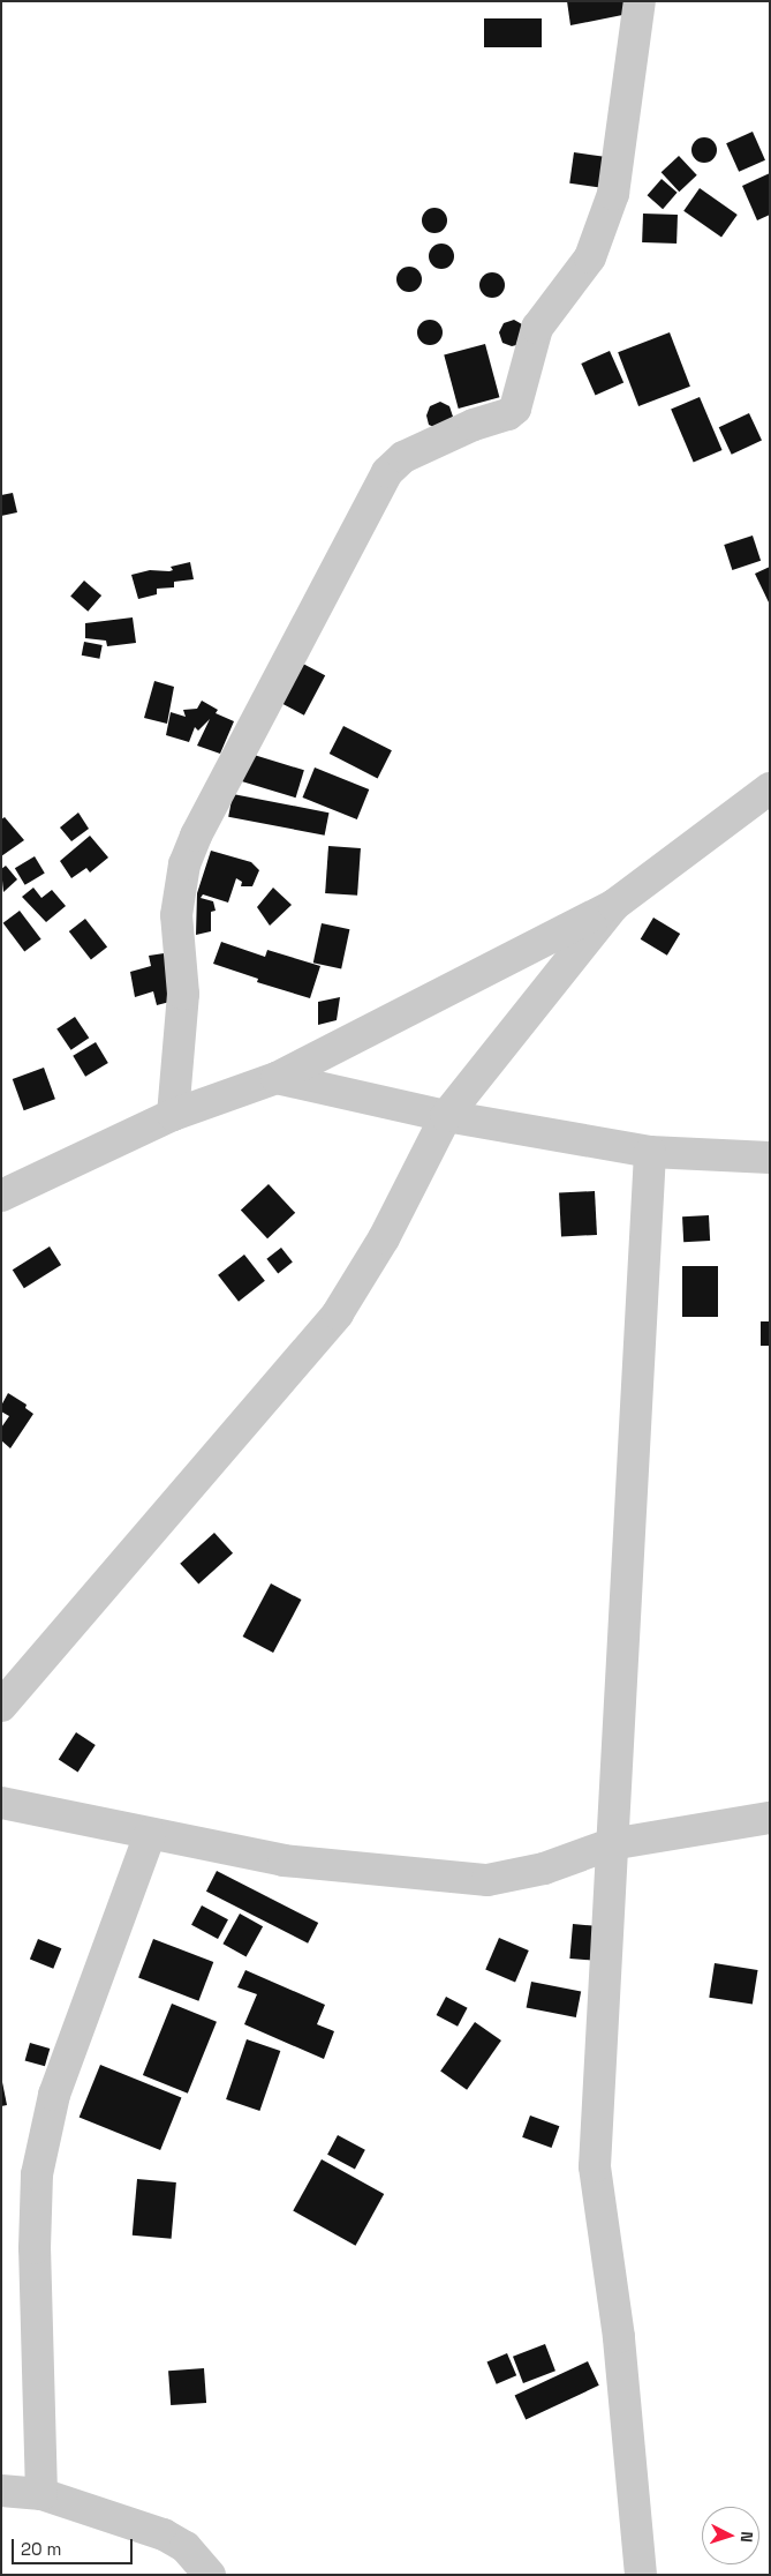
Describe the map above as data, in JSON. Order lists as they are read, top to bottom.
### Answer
{
  "scale_bar": "20 m",
  "north": "right"
}
